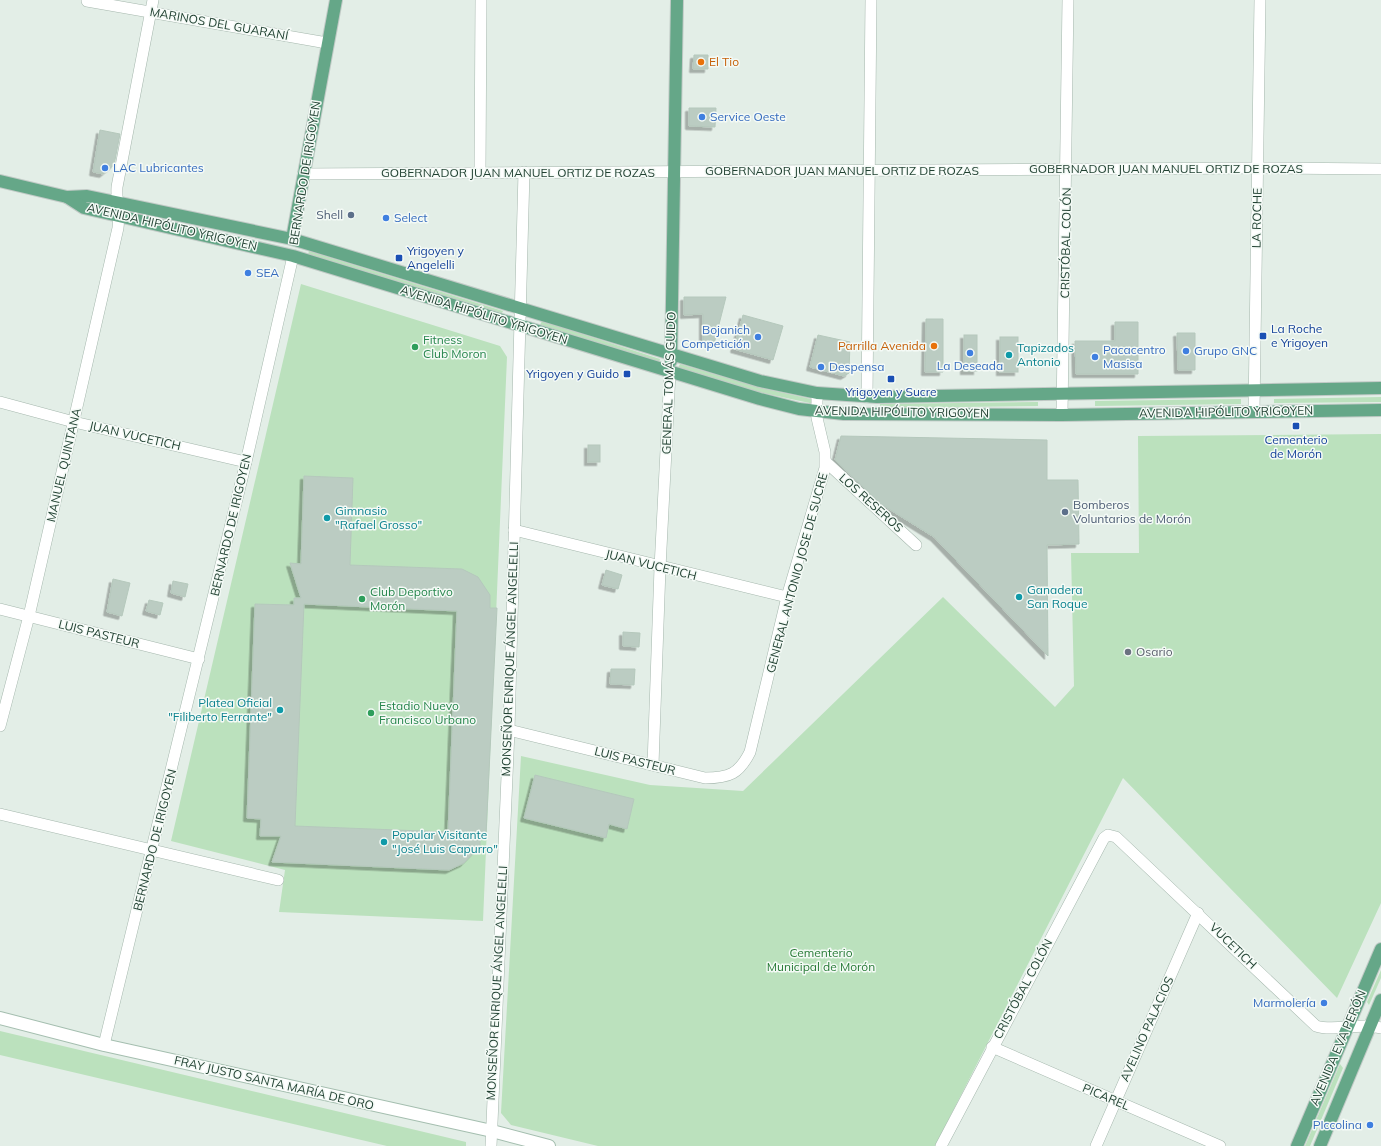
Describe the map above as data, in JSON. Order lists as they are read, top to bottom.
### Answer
{
  "streets": {
    "main road": [
      "BERNARDO DE IRIGOYEN",
      "AVENIDA HIPÓLITO YRIGOYEN",
      "GENERAL TOMÁS GUIDO",
      "AVENIDA EVA PERÓN"
    ],
    "street": [
      "MARINOS DEL GUARANÍ",
      "GOBERNADOR JUAN MANUEL ORTIZ DE ROZAS",
      "LA ROCHE",
      "CRISTÓBAL COLÓN",
      "JUAN VUCETICH",
      "MANUEL QUINTANA",
      "LOS RESEROS",
      "GENERAL ANTONIO JOSE DE SUCRE",
      "LUIS PASTEUR",
      "MONSEÑOR ENRIQUE ÁNGEL ANGELELLI",
      "VUCETICH",
      "AVELINO PALACIOS",
      "FRAY JUSTO SANTA MARÍA DE ORO",
      "PICAREL"
    ]
  },
  "crossings": [
    ["MARINOS DEL GUARANÍ", "BERNARDO DE IRIGOYEN"],
    ["GOBERNADOR JUAN MANUEL ORTIZ DE ROZAS", "BERNARDO DE IRIGOYEN"],
    ["GOBERNADOR JUAN MANUEL ORTIZ DE ROZAS", "LA ROCHE"],
    ["GOBERNADOR JUAN MANUEL ORTIZ DE ROZAS", "CRISTÓBAL COLÓN"],
    ["GOBERNADOR JUAN MANUEL ORTIZ DE ROZAS", "GENERAL TOMÁS GUIDO"],
    ["GOBERNADOR JUAN MANUEL ORTIZ DE ROZAS", "MONSEÑOR ENRIQUE ÁNGEL ANGELELLI"],
    ["BERNARDO DE IRIGOYEN", "AVENIDA HIPÓLITO YRIGOYEN"],
    ["BERNARDO DE IRIGOYEN", "JUAN VUCETICH"],
    ["BERNARDO DE IRIGOYEN", "LUIS PASTEUR"],
    ["BERNARDO DE IRIGOYEN", "FRAY JUSTO SANTA MARÍA DE ORO"],
    ["LA ROCHE", "AVENIDA HIPÓLITO YRIGOYEN"],
    ["AVENIDA HIPÓLITO YRIGOYEN", "CRISTÓBAL COLÓN"],
    ["AVENIDA HIPÓLITO YRIGOYEN", "GENERAL TOMÁS GUIDO"],
    ["AVENIDA HIPÓLITO YRIGOYEN", "MANUEL QUINTANA"],
    ["AVENIDA HIPÓLITO YRIGOYEN", "GENERAL ANTONIO JOSE DE SUCRE"],
    ["AVENIDA HIPÓLITO YRIGOYEN", "MONSEÑOR ENRIQUE ÁNGEL ANGELELLI"],
    ["CRISTÓBAL COLÓN", "VUCETICH"],
    ["CRISTÓBAL COLÓN", "PICAREL"],
    ["GENERAL TOMÁS GUIDO", "JUAN VUCETICH"],
    ["GENERAL TOMÁS GUIDO", "LUIS PASTEUR"],
    ["JUAN VUCETICH", "MANUEL QUINTANA"],
    ["JUAN VUCETICH", "GENERAL ANTONIO JOSE DE SUCRE"],
    ["JUAN VUCETICH", "MONSEÑOR ENRIQUE ÁNGEL ANGELELLI"],
    ["MANUEL QUINTANA", "LUIS PASTEUR"],
    ["LOS RESEROS", "GENERAL ANTONIO JOSE DE SUCRE"],
    ["GENERAL ANTONIO JOSE DE SUCRE", "LUIS PASTEUR"],
    ["LUIS PASTEUR", "MONSEÑOR ENRIQUE ÁNGEL ANGELELLI"],
    ["MONSEÑOR ENRIQUE ÁNGEL ANGELELLI", "FRAY JUSTO SANTA MARÍA DE ORO"],
    ["VUCETICH", "AVELINO PALACIOS"],
    ["VUCETICH", "AVENIDA EVA PERÓN"],
    ["AVELINO PALACIOS", "PICAREL"]
  ],
  "parks": ["Cementerio Municipal de Morón"],
  "places": {
    "other": [
      "El Tio",
      "Service Oeste",
      "LAC Lubricantes",
      "Shell",
      "Select",
      "SEA",
      "Bojanich Competición",
      "Parrilla Avenida",
      "Fitness Club Moron",
      "Grupo GNC",
      "La Deseada",
      "Tapizados Antonio",
      "Pacacentro Masisa",
      "Despensa",
      "Bomberos Voluntarios de Morón",
      "Gimnasio \"Rafael Grosso\"",
      "Ganadera San Roque",
      "Club Deportivo Morón",
      "Osario",
      "Platea Oficial \"Filiberto Ferrante\"",
      "Estadio Nuevo Francisco Urbano",
      "Popular Visitante \"José Luis Capurro\"",
      "Marmolería",
      "PIccolina"
    ],
    "transit": [
      "Yrigoyen y Angelelli",
      "La Roche e Yrigoyen",
      "Yrigoyen y Guido",
      "Yrigoyen y Sucre",
      "Cementerio de Morón"
    ]
  }
}
